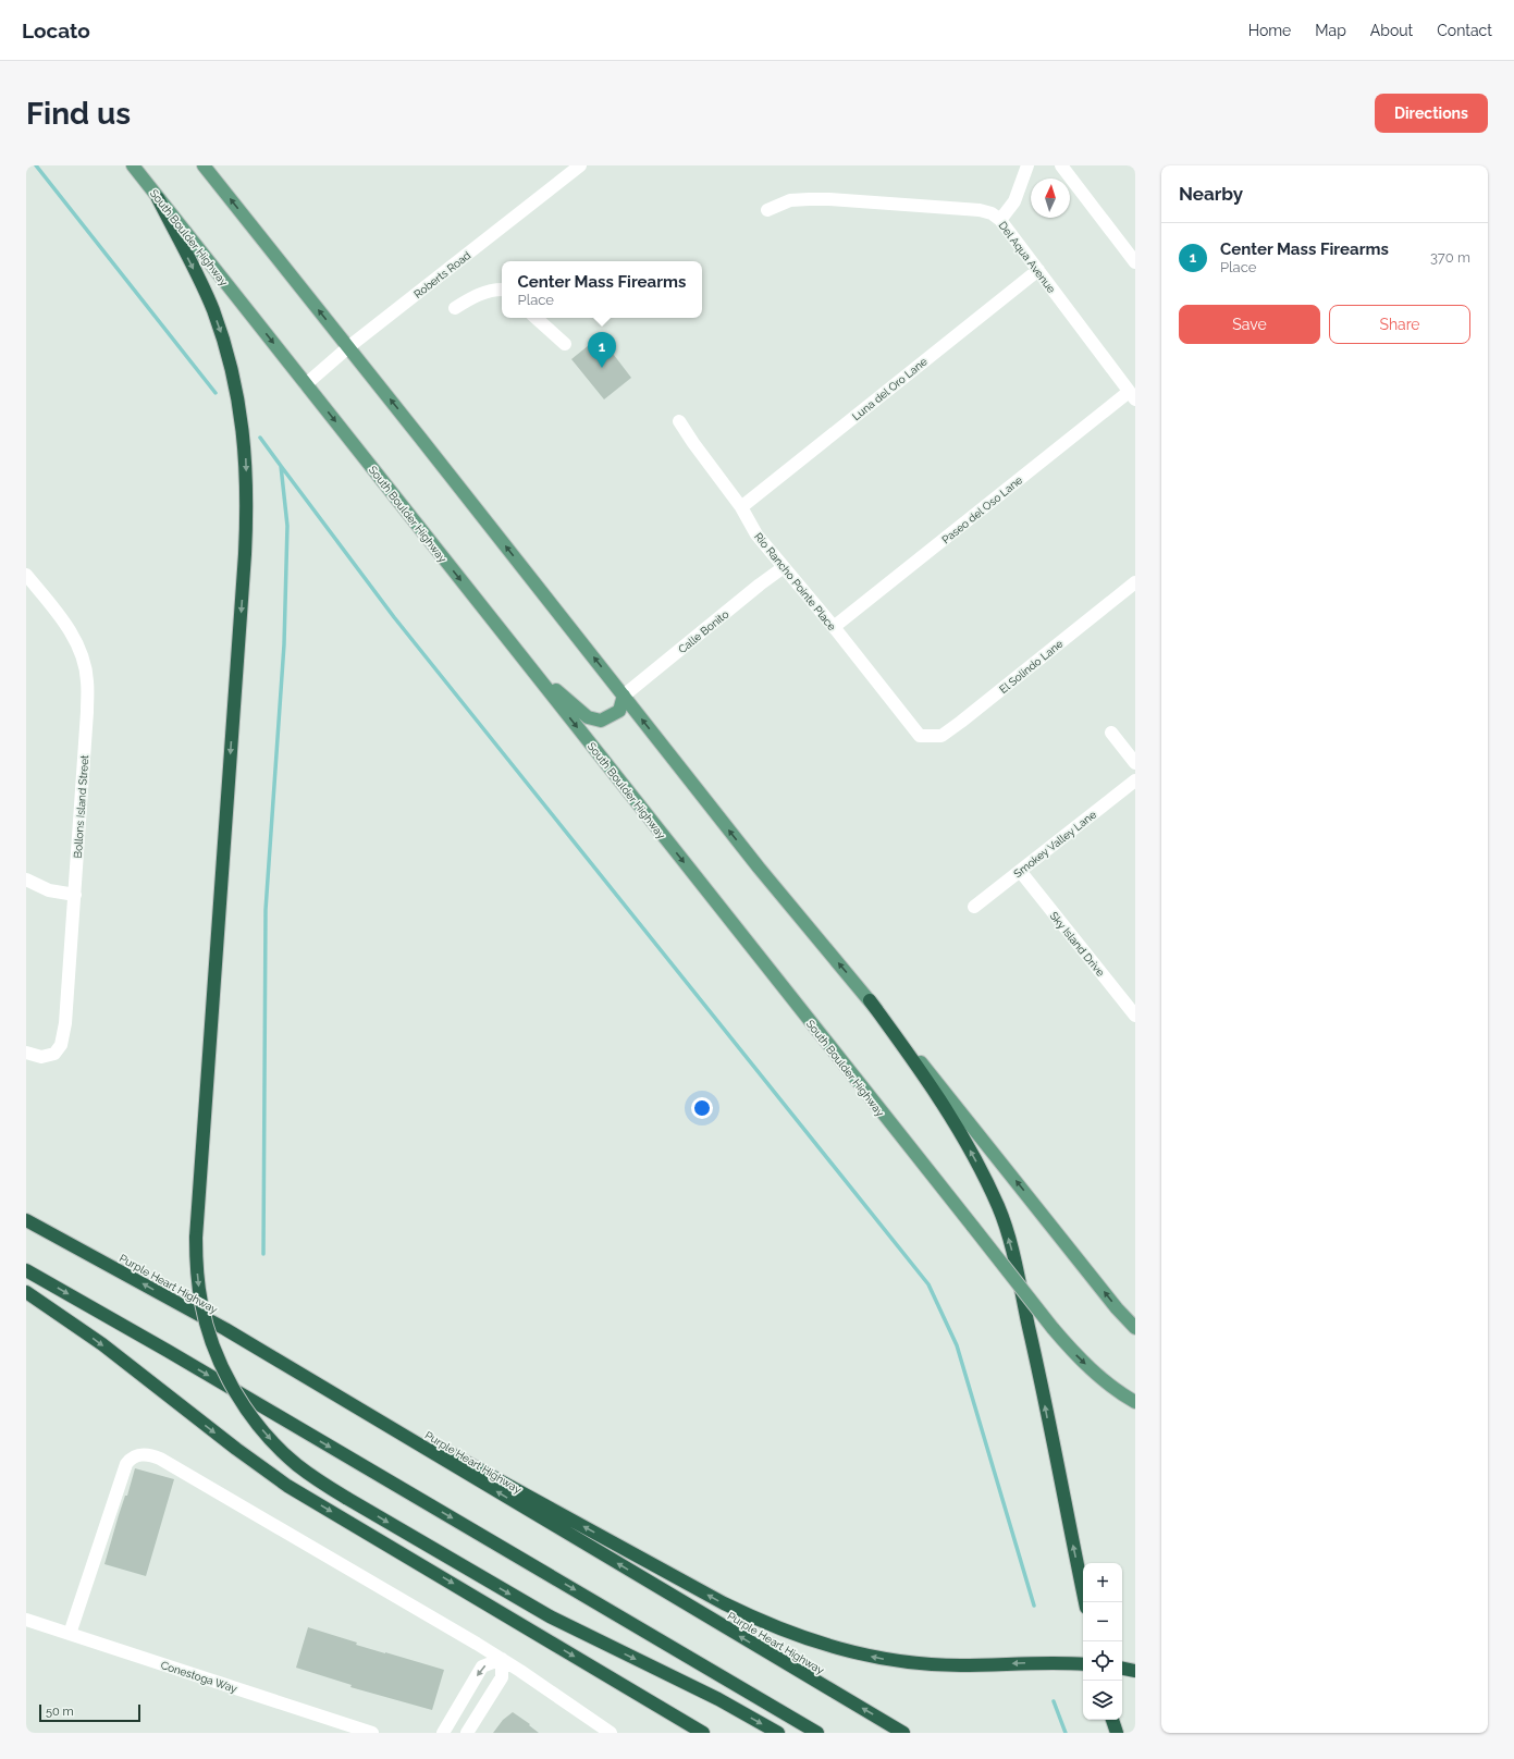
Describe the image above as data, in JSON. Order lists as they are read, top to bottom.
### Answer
{
  "streets": {
    "highway": ["Purple Heart Highway"],
    "main road": ["South Boulder Highway"],
    "street": [
      "Del Aqua Avenue",
      "Roberts Road",
      "Luna del Oro Lane",
      "Paseo del Oso Lane",
      "Rio Rancho Pointe Place",
      "Calle Bonito",
      "El Solindo Lane",
      "Bollons Island Street",
      "Smokey Valley Lane",
      "Sky Island Drive",
      "Conestoga Way"
    ]
  },
  "crossings": [
    ["South Boulder Highway", "Roberts Road"],
    ["Del Aqua Avenue", "Luna del Oro Lane"],
    ["Del Aqua Avenue", "Paseo del Oso Lane"],
    ["Luna del Oro Lane", "Rio Rancho Pointe Place"],
    ["Paseo del Oso Lane", "Rio Rancho Pointe Place"],
    ["Rio Rancho Pointe Place", "Calle Bonito"],
    ["Rio Rancho Pointe Place", "El Solindo Lane"],
    ["Smokey Valley Lane", "Sky Island Drive"]
  ],
  "scale_bar": "50 m",
  "north": "top",
  "page": {
    "header": "Locato",
    "nav": [
      "Home",
      "Map",
      "About",
      "Contact"
    ],
    "buttons": [
      "Directions",
      ["Save", "Share"]
    ],
    "title": "Find us",
    "heading": "Nearby",
    "list": [
      {
        "mark": "1",
        "name": "Center Mass Firearms",
        "note": "Place",
        "value": "370 m"
      }
    ],
    "popup": ["Center Mass Firearms", "Place"],
    "pins": "1",
    "map_buttons": ["+", "−"],
    "scale": "50 m"
  }
}
